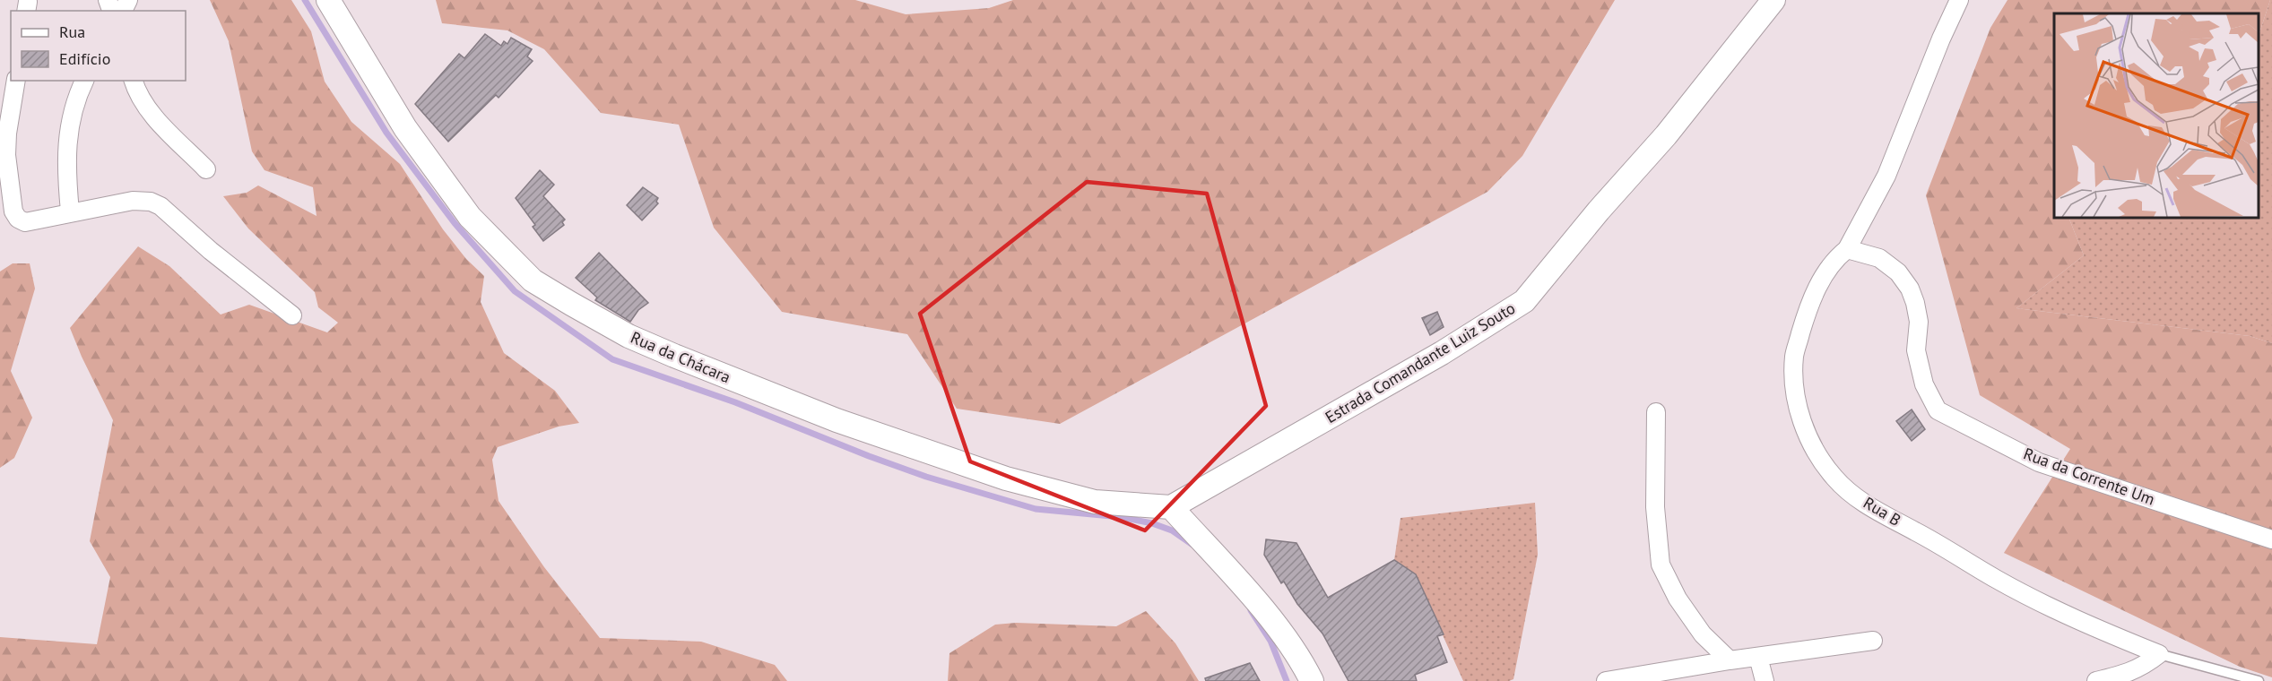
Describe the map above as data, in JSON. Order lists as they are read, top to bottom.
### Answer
{
  "streets": {
    "street": [
      "Rua da Chácara",
      "Estrada Comandante Luiz Souto",
      "Rua da Corrente Um",
      "Rua B"
    ]
  },
  "crossings": [
    ["Rua da Chácara", "Estrada Comandante Luiz Souto"],
    ["Rua da Corrente Um", "Rua B"]
  ],
  "legend": ["Rua", "Edifício"]
}
